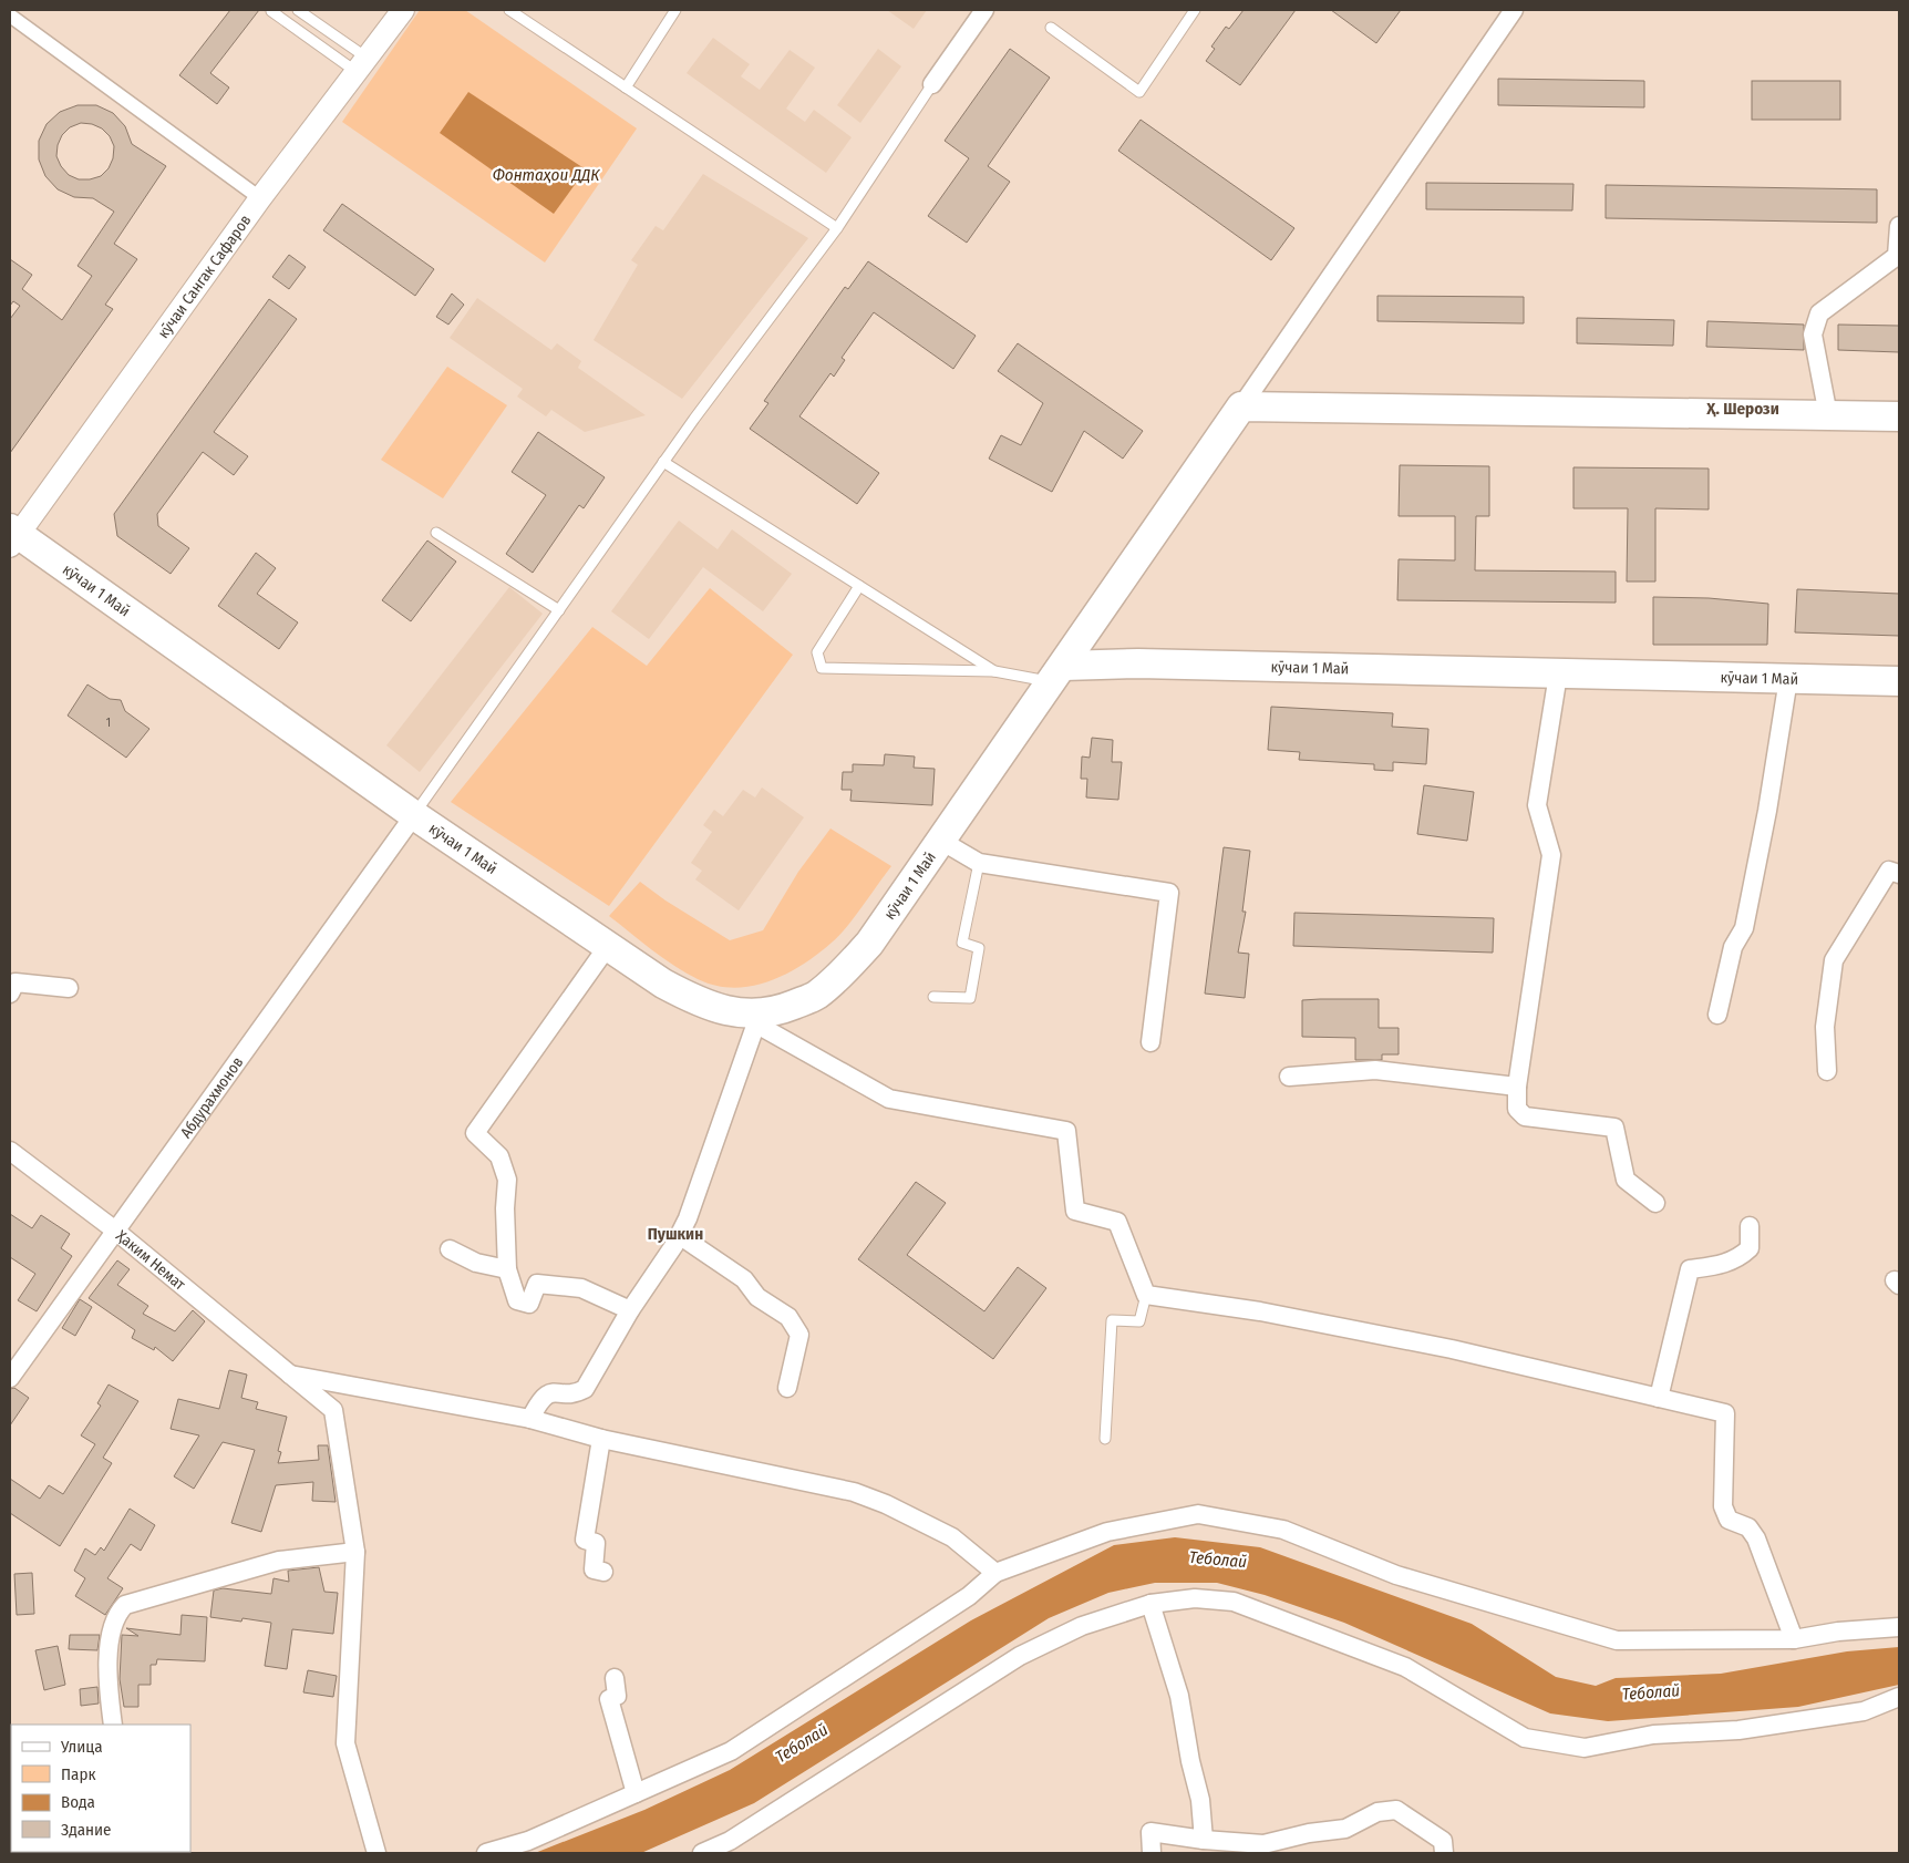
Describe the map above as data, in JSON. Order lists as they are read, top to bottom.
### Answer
{
  "streets": {
    "main road": ["кӯчаи 1 Май"],
    "street": ["кӯчаи Сангак Сафаров", "Абдурахмонов", "Ҳаким Немат"]
  },
  "crossings": [
    ["кӯчаи Сангак Сафаров", "кӯчаи 1 Май"],
    ["кӯчаи 1 Май", "Абдурахмонов"],
    ["Абдурахмонов", "Ҳаким Немат"]
  ],
  "districts": ["Ҳ. Шерози", "Пушкин"],
  "water": ["Фонтаҳои ДДК", "Теболай"],
  "house_numbers": ["1"],
  "legend": [
    "Улица",
    "Парк",
    "Вода",
    "Здание"
  ]
}
